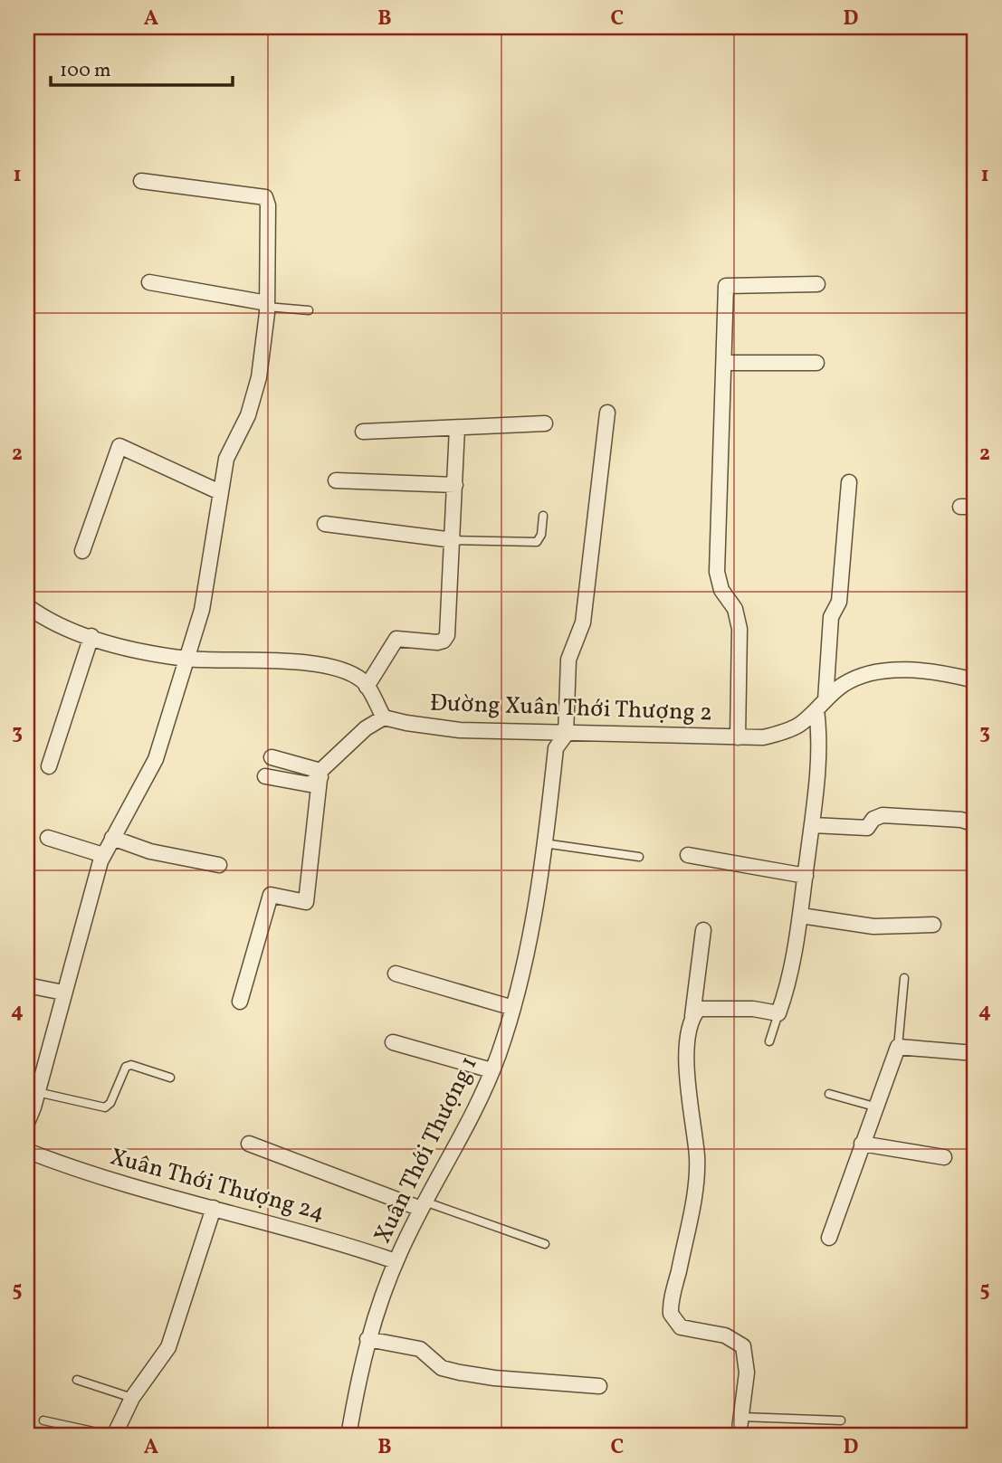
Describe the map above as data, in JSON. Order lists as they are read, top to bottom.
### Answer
{
  "streets": {
    "street": ["Đường Xuân Thới Thượng 2", "Xuân Thới Thượng 1", "Xuân Thới Thượng 24"]
  },
  "crossings": [
    ["Đường Xuân Thới Thượng 2", "Xuân Thới Thượng 1"],
    ["Xuân Thới Thượng 1", "Xuân Thới Thượng 24"]
  ],
  "scale_bar": "100 m",
  "grid": {
    "columns": [
      "A",
      "B",
      "C",
      "D"
    ],
    "rows": [
      "1",
      "2",
      "3",
      "4",
      "5"
    ]
  }
}
